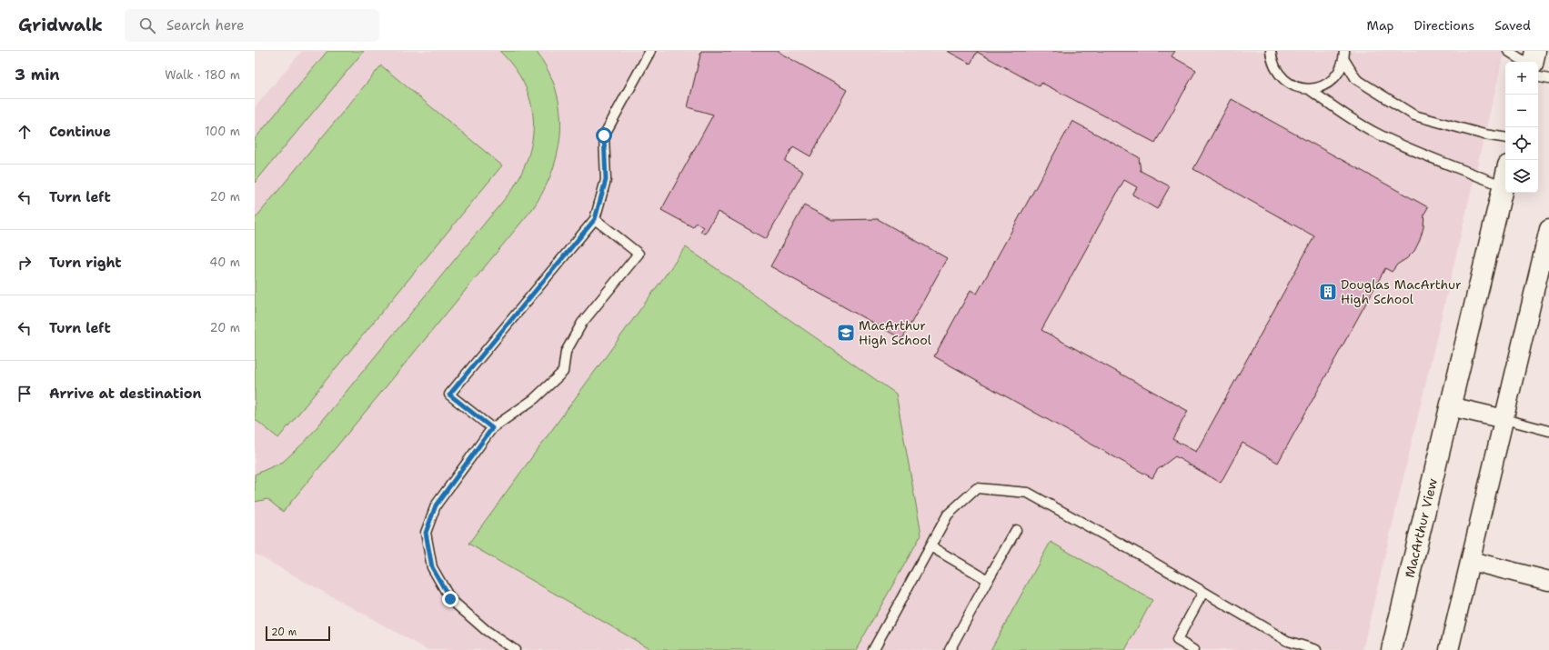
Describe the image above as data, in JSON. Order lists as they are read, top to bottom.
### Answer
{
  "streets": {
    "street": ["MacArthur View"]
  },
  "places": {
    "building": ["Douglas MacArthur High School"],
    "school or university": ["MacArthur High School"]
  },
  "scale_bar": "20 m",
  "page": {
    "header": "Gridwalk",
    "search": "Search here",
    "nav": ["Map", "Directions", "Saved"],
    "heading": ["3 min", "Walk · 180 m"],
    "map_buttons": ["+", "−"],
    "list": [
      ["Continue", "100 m"],
      ["Turn left", "20 m"],
      ["Turn right", "40 m"],
      ["Turn left", "20 m"],
      "Arrive at destination"
    ],
    "scale": "20 m"
  }
}
